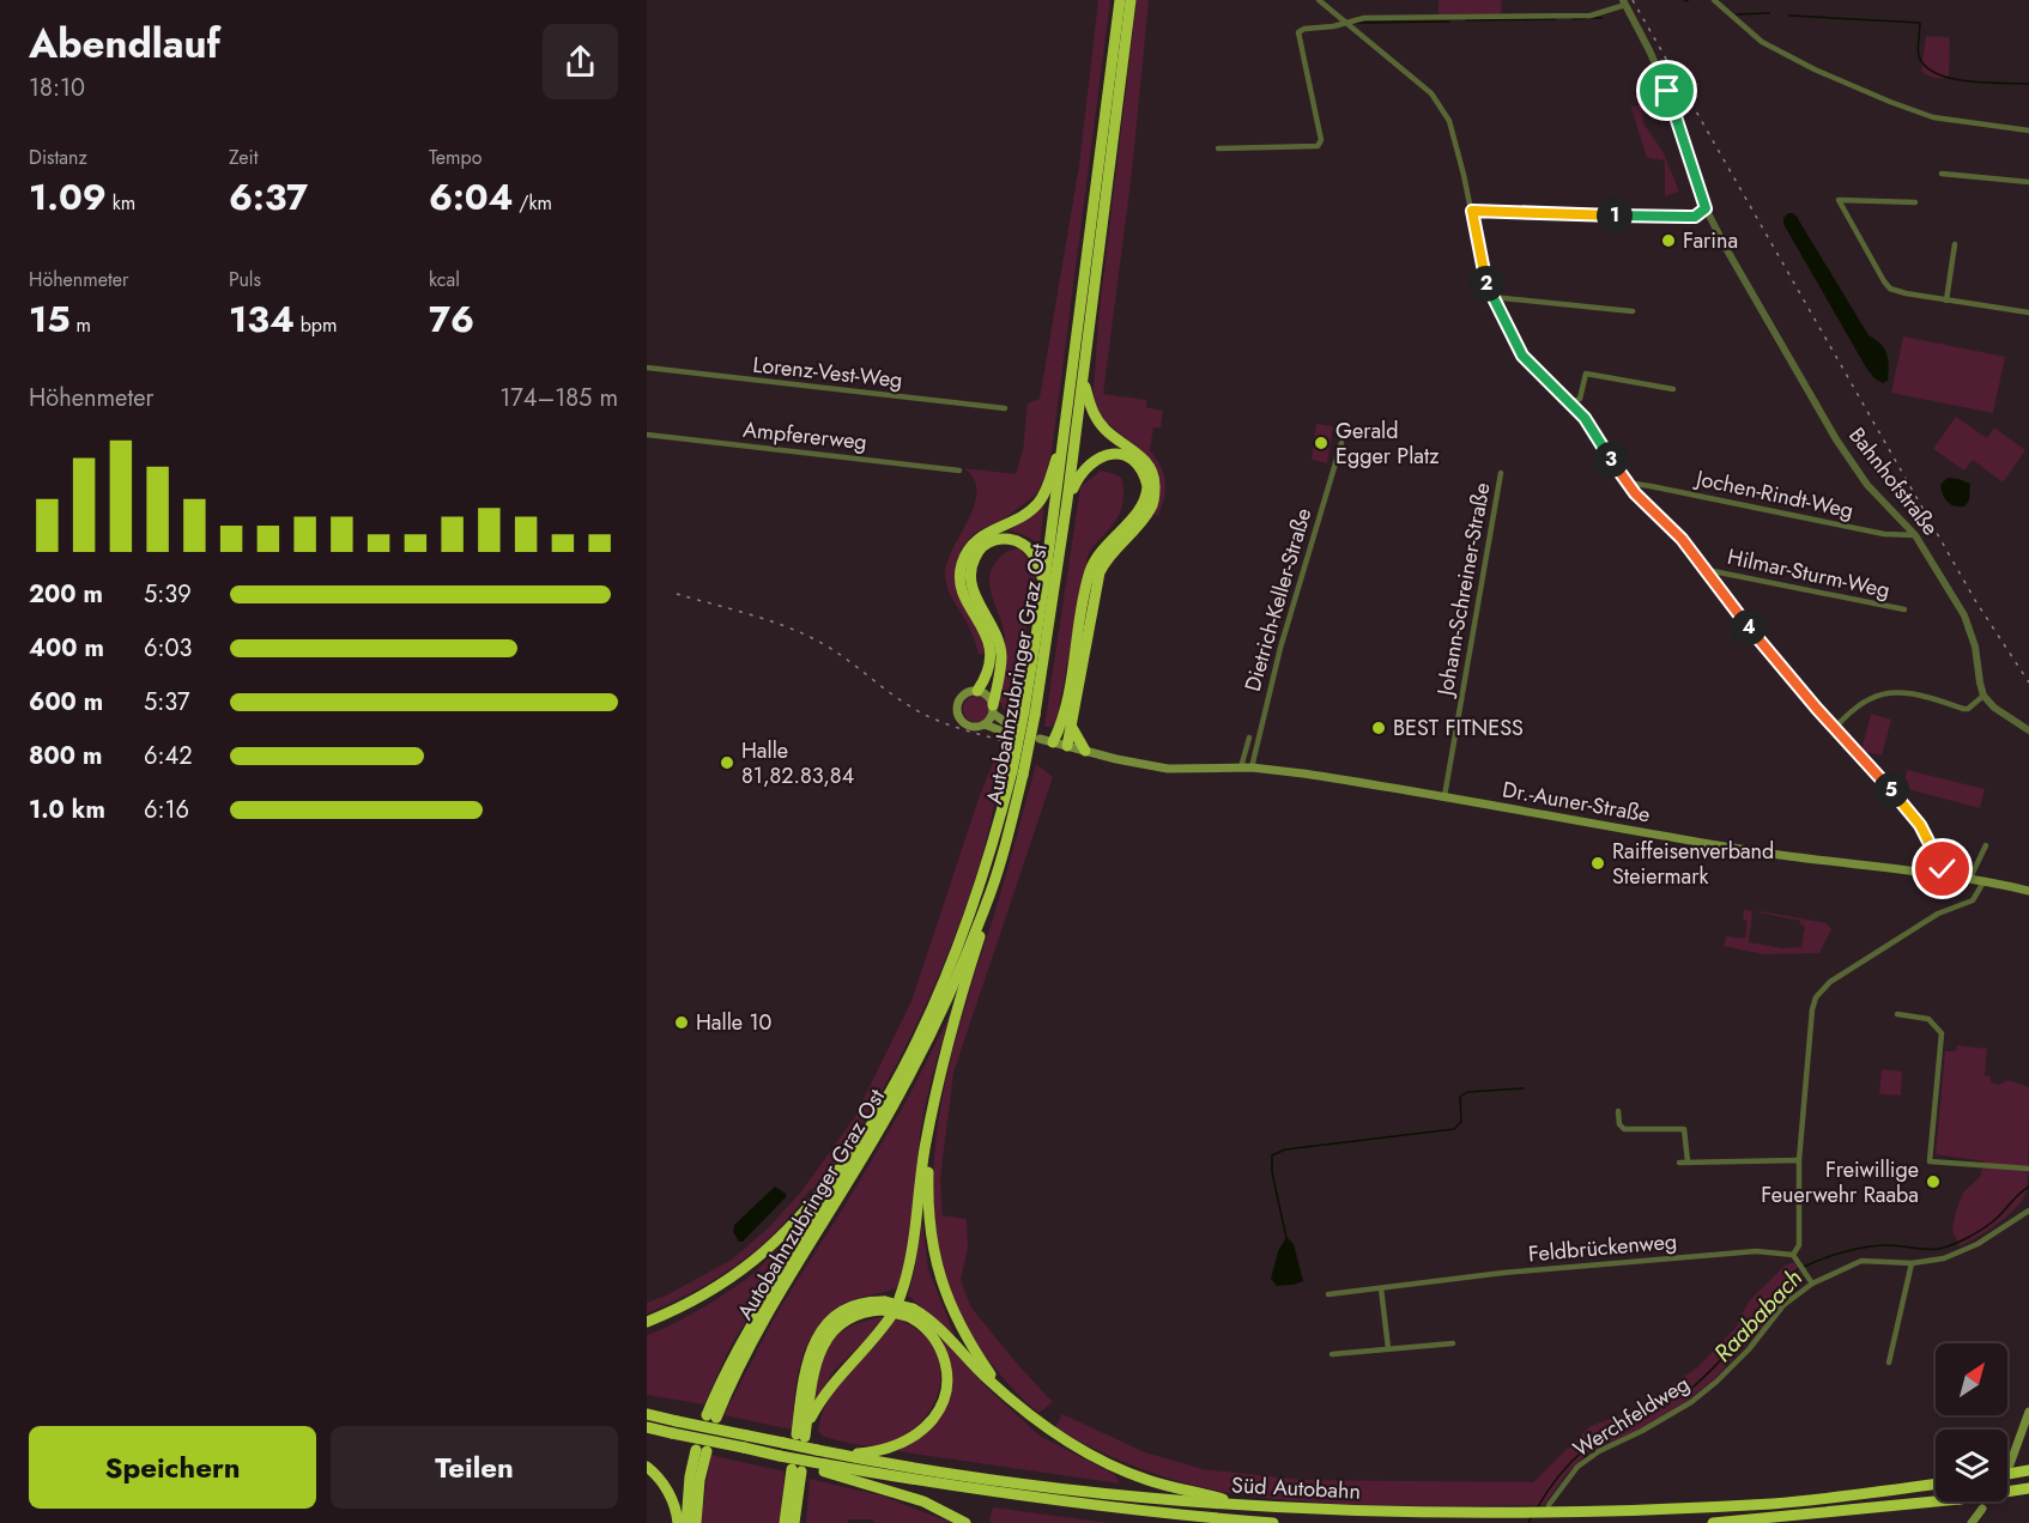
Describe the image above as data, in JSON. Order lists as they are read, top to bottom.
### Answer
{
  "streets": {
    "highway": ["Autobahnzubringer Graz Ost", "Süd Autobahn"],
    "main road": ["Dr.-Auner-Straße"],
    "street": [
      "Lorenz-Vest-Weg",
      "Ampfererweg",
      "Bahnhofstraße",
      "Jochen-Rindt-Weg",
      "Hilmar-Sturm-Weg",
      "Johann-Schreiner-Straße",
      "Dietrich-Keller-Straße",
      "Feldbrückenweg",
      "Werchfeldweg"
    ]
  },
  "crossings": [
    ["Bahnhofstraße", "Jochen-Rindt-Weg"],
    ["Johann-Schreiner-Straße", "Dr.-Auner-Straße"],
    ["Dietrich-Keller-Straße", "Dr.-Auner-Straße"]
  ],
  "water": ["Raababach"],
  "places": [
    "Farina",
    "Gerald Egger Platz",
    "BEST FITNESS",
    "Halle 81,82.83,84",
    "Raiffeisenverband Steiermark",
    "Halle 10",
    "Freiwillige Feuerwehr Raaba"
  ],
  "north": "top right",
  "page": {
    "heading": ["Abendlauf", "18:10"],
    "stats": [
      ["Distanz", "1.09 km"],
      ["Zeit", "6:37"],
      ["Tempo", "6:04 /km"],
      ["Höhenmeter", "15 m"],
      ["Puls", "134 bpm"],
      ["kcal", "76"]
    ],
    "pins": [
      "1",
      "2",
      "3",
      "4",
      "5"
    ],
    "chart": ["Höhenmeter", "174–185 m"],
    "list": [
      {
        "name": "200 m",
        "note": "5:39"
      },
      {
        "name": "400 m",
        "note": "6:03"
      },
      {
        "name": "600 m",
        "note": "5:37"
      },
      {
        "name": "800 m",
        "note": "6:42"
      },
      {
        "name": "1.0 km",
        "note": "6:16"
      }
    ],
    "buttons": ["Speichern", "Teilen"]
  }
}
